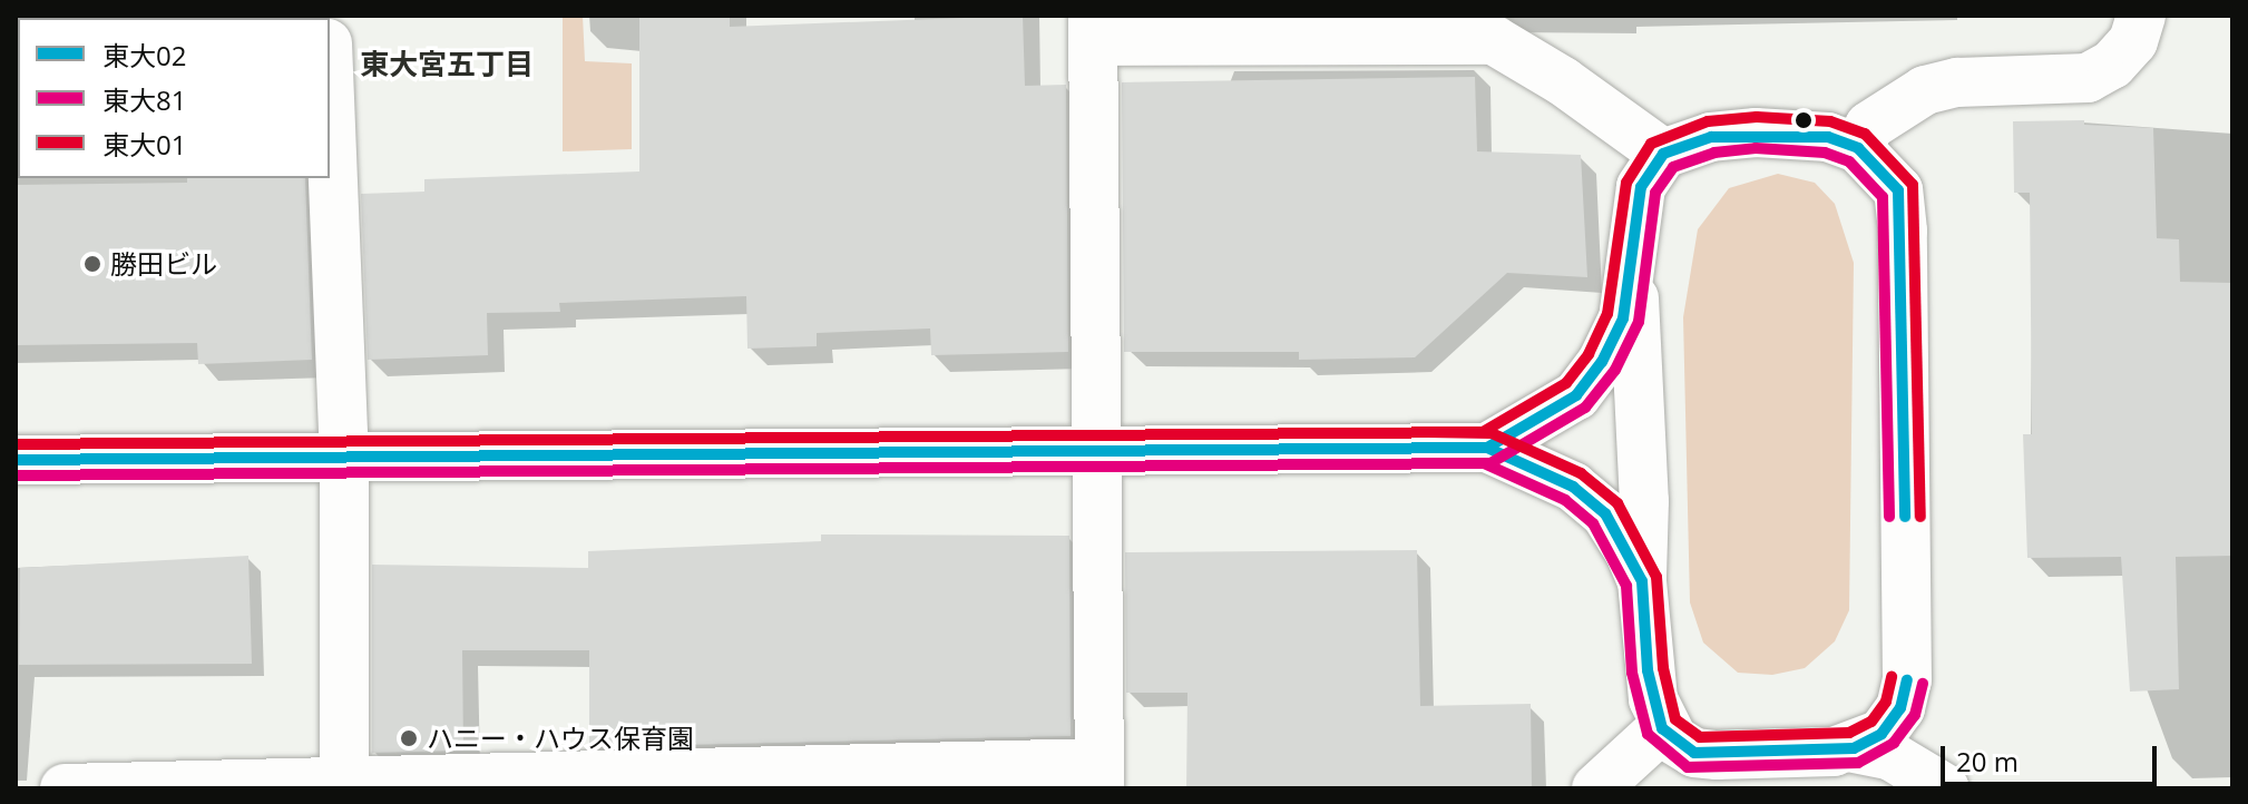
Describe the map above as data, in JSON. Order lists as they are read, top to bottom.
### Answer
{
  "districts": ["東大宮五丁目"],
  "places": ["勝田ビル", "ハニー・ハウス保育園"],
  "lines": ["transit line 東大01", "transit line 東大02", "transit line 東大81"],
  "legend": ["東大02", "東大81", "東大01"],
  "scale_bar": "20 m"
}
